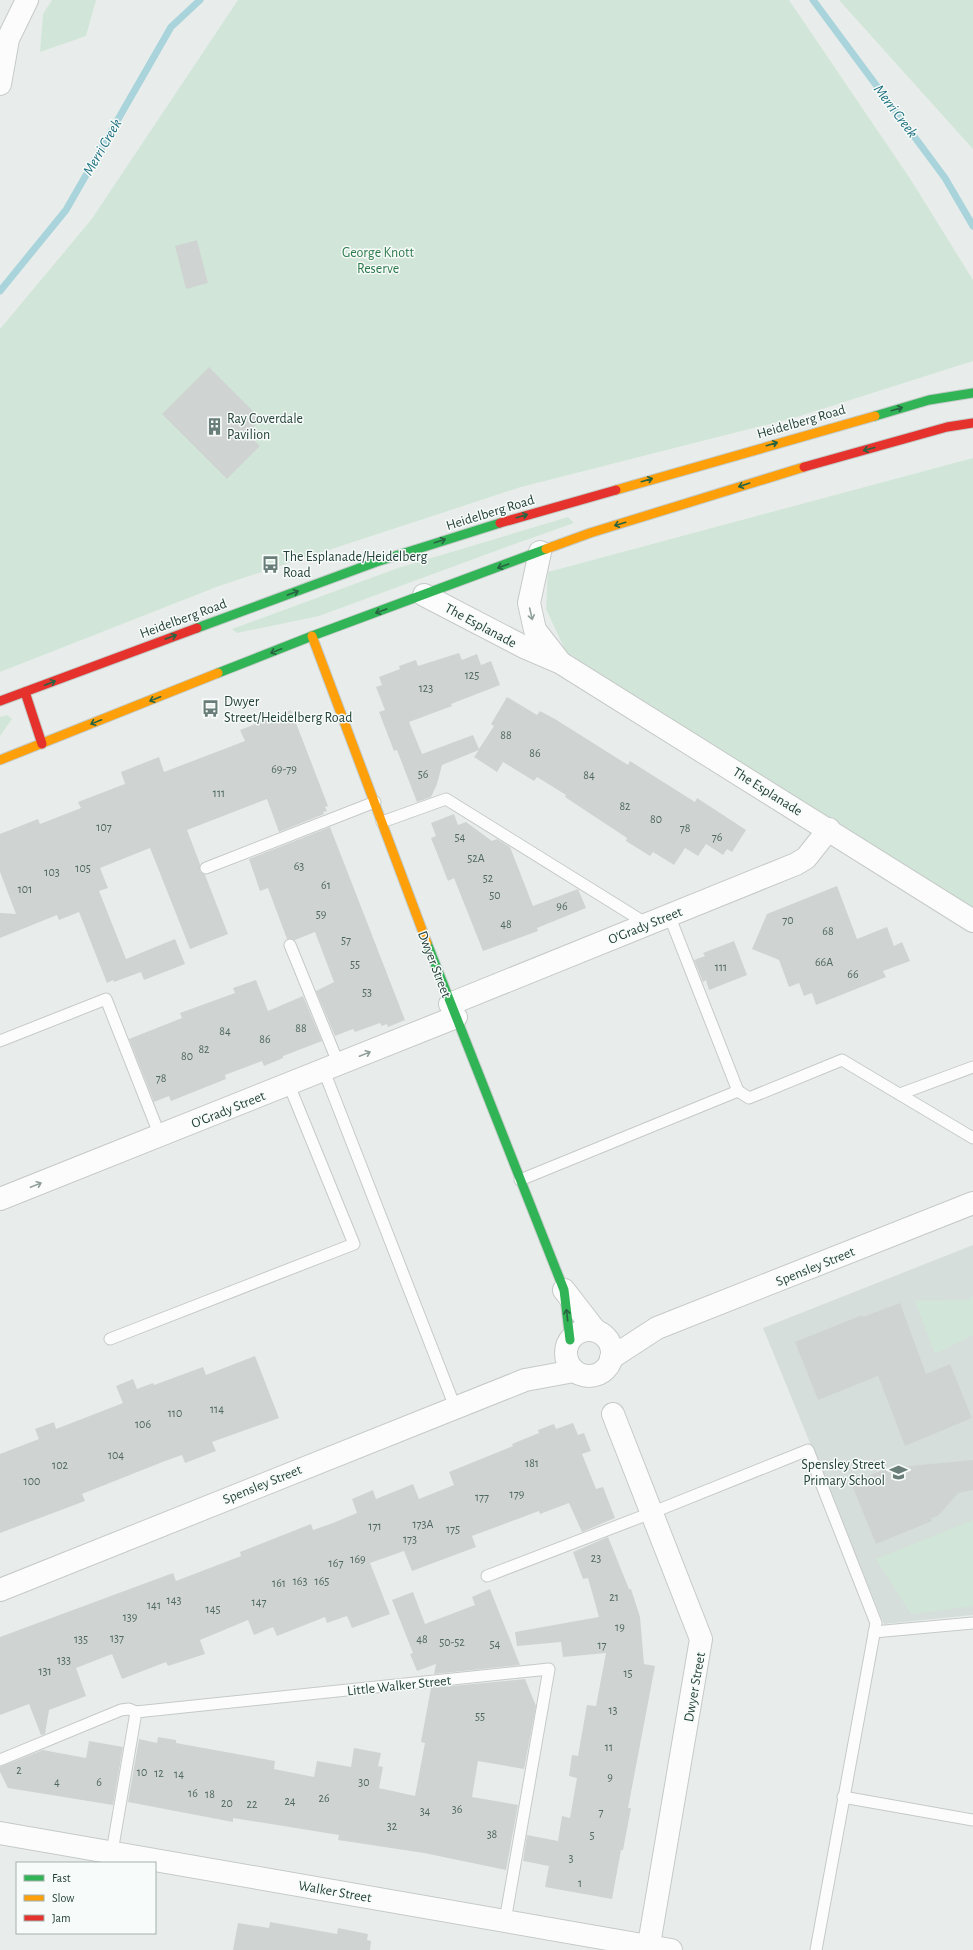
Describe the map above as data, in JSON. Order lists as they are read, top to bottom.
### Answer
{
  "streets": {
    "main road": ["Heidelberg Road", "Dwyer Street"],
    "street": [
      "The Esplanade",
      "O'Grady Street",
      "Spensley Street",
      "Walker Street"
    ],
    "lane": ["Little Walker Street"]
  },
  "crossings": [
    ["The Esplanade", "O'Grady Street"],
    ["O'Grady Street", "Dwyer Street"],
    ["Dwyer Street", "Spensley Street"],
    ["Dwyer Street", "Walker Street"],
    ["Little Walker Street", "Walker Street"]
  ],
  "water": ["Merri Creek"],
  "parks": ["George Knott Reserve"],
  "places": {
    "building": ["Ray Coverdale Pavilion"],
    "bus stop": ["The Esplanade/Heidelberg Road", "Dwyer Street/Heidelberg Road"],
    "school or university": ["Spensley Street Primary School"]
  },
  "house_numbers": [
    "125",
    "123",
    "88",
    "86",
    "69-79",
    "56",
    "84",
    "111",
    "82",
    "80",
    "107",
    "78",
    "54",
    "76",
    "52A",
    "63",
    "105",
    "103",
    "52",
    "61",
    "101",
    "50",
    "96",
    "59",
    "70",
    "48",
    "68",
    "57",
    "66A",
    "55",
    "111",
    "66",
    "53",
    "88",
    "84",
    "86",
    "82",
    "80",
    "78",
    "114",
    "110",
    "106",
    "104",
    "181",
    "102",
    "100",
    "179",
    "177",
    "173A",
    "171",
    "175",
    "173",
    "23",
    "169",
    "167",
    "163",
    "165",
    "161",
    "21",
    "143",
    "147",
    "141",
    "145",
    "139",
    "19",
    "137",
    "135",
    "48",
    "50-52",
    "54",
    "17",
    "133",
    "131",
    "15",
    "13",
    "55",
    "11",
    "2",
    "10",
    "12",
    "14",
    "9",
    "4",
    "6",
    "30",
    "16",
    "18",
    "26",
    "24",
    "20",
    "22",
    "36",
    "34",
    "7",
    "32",
    "38",
    "5",
    "3",
    "1"
  ],
  "legend": ["Fast", "Slow", "Jam"]
}
